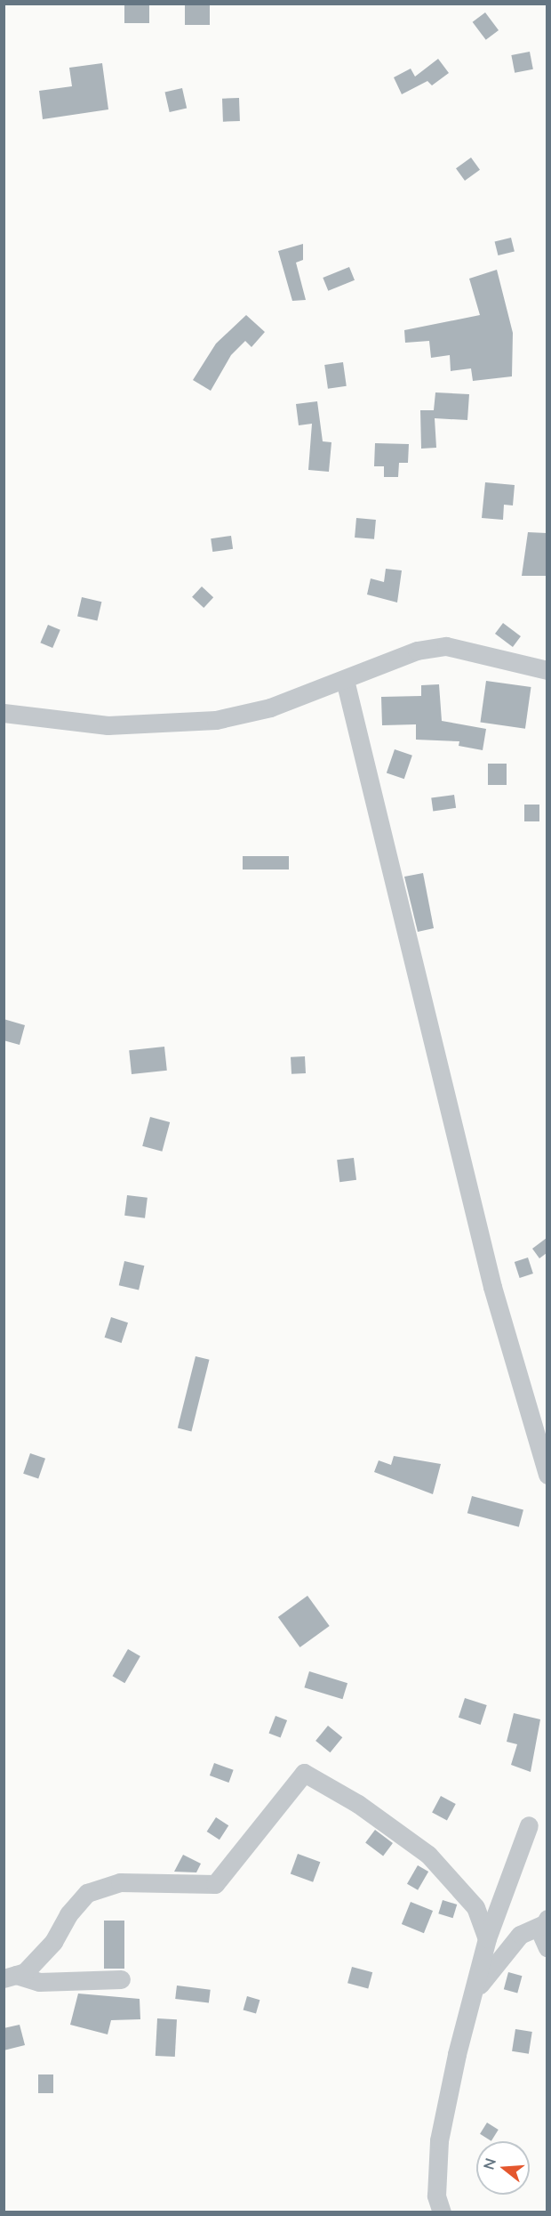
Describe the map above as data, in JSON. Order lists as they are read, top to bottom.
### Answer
{
  "north": "left"
}
